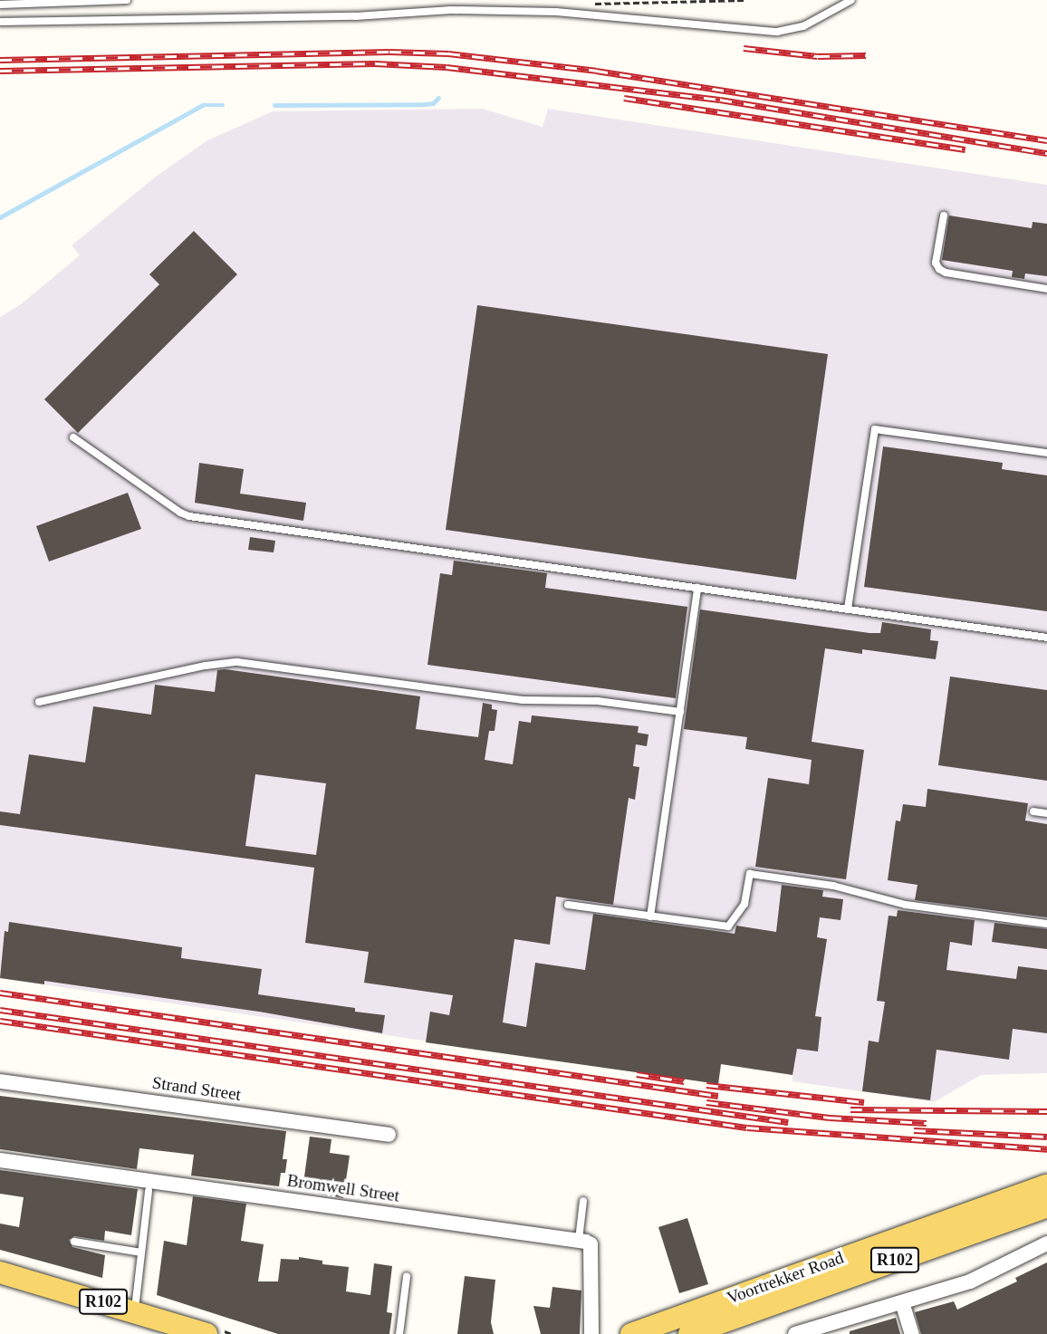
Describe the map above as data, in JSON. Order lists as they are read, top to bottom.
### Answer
{
  "streets": {
    "main road": ["R102", "Voortrekker Road"],
    "street": ["Strand Street", "Bromwell Street"]
  }
}
